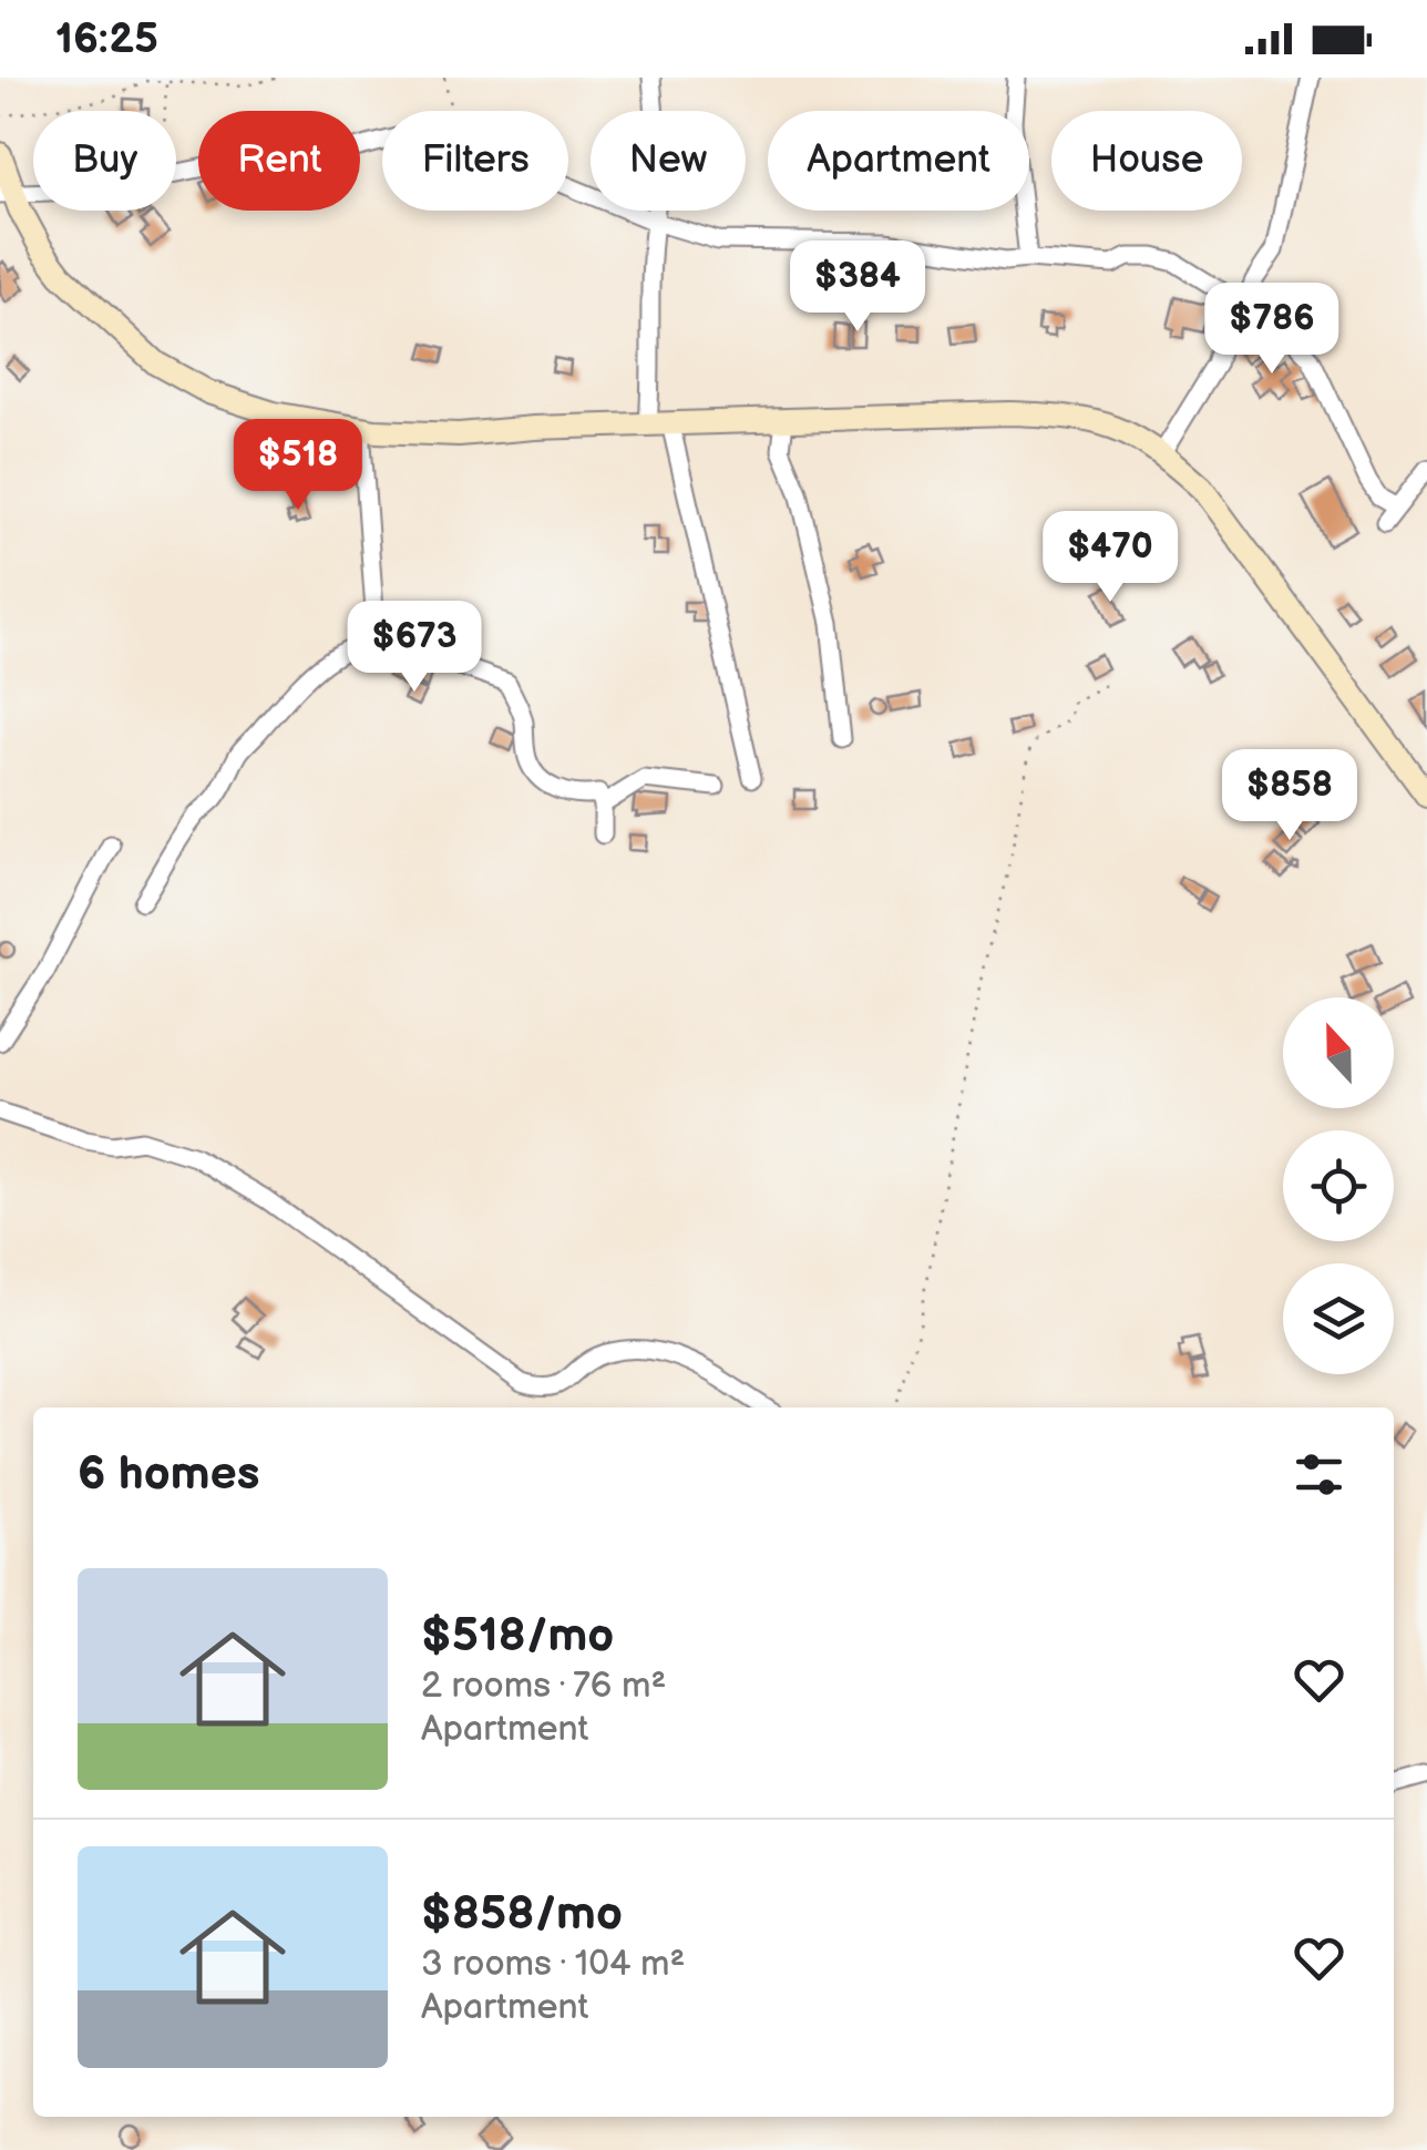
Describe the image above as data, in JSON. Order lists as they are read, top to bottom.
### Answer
{
  "north": "top",
  "page": {
    "status": "16:25",
    "chip": [
      "Buy",
      "Rent",
      "Filters",
      "New",
      "Apartment",
      "House"
    ],
    "price": [
      "$384",
      "$786",
      "$518",
      "$470",
      "$673",
      "$858"
    ],
    "heading": "6 homes",
    "list": [
      {
        "name": "$518/mo",
        "note": "2 rooms · 76 m² · Apartment"
      },
      {
        "name": "$858/mo",
        "note": "3 rooms · 104 m² · Apartment"
      }
    ]
  }
}
